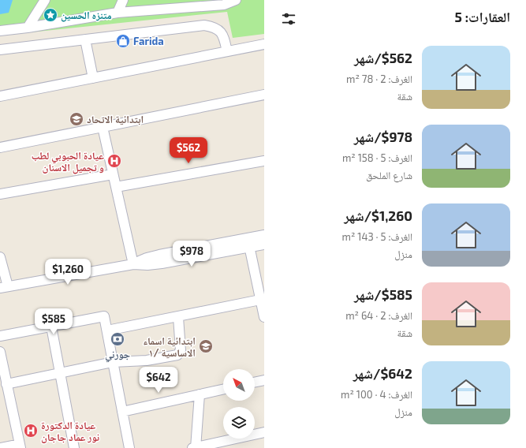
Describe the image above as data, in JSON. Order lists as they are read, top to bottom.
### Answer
{
  "places": {
    "place": ["متنزه الحسين"],
    "shop": ["Farida"],
    "school or university": ["ابتدائية الاتحاد", "ابتدائية اسماء الاساسية /١"],
    "hospital": ["عيادة الحبوبي لطب و تجميل الاسنان", "عيادة الدكتورة نور عماد جاجان"],
    "bank": ["جورني"]
  },
  "north": "top left",
  "page": {
    "heading": "العقارات: 5",
    "list": [
      {
        "name": "$562/شهر",
        "note": "الغرف: 2 · 78 m² · شقة"
      },
      {
        "name": "$978/شهر",
        "note": "الغرف: 5 · 158 m² · شارع الملحق"
      },
      {
        "name": "$1,260/شهر",
        "note": "الغرف: 5 · 143 m² · منزل"
      },
      {
        "name": "$585/شهر",
        "note": "الغرف: 2 · 64 m² · شقة"
      },
      {
        "name": "$642/شهر",
        "note": "الغرف: 4 · 100 m² · منزل"
      }
    ],
    "price": [
      "$562",
      "$978",
      "$1,260",
      "$585",
      "$642"
    ]
  }
}
